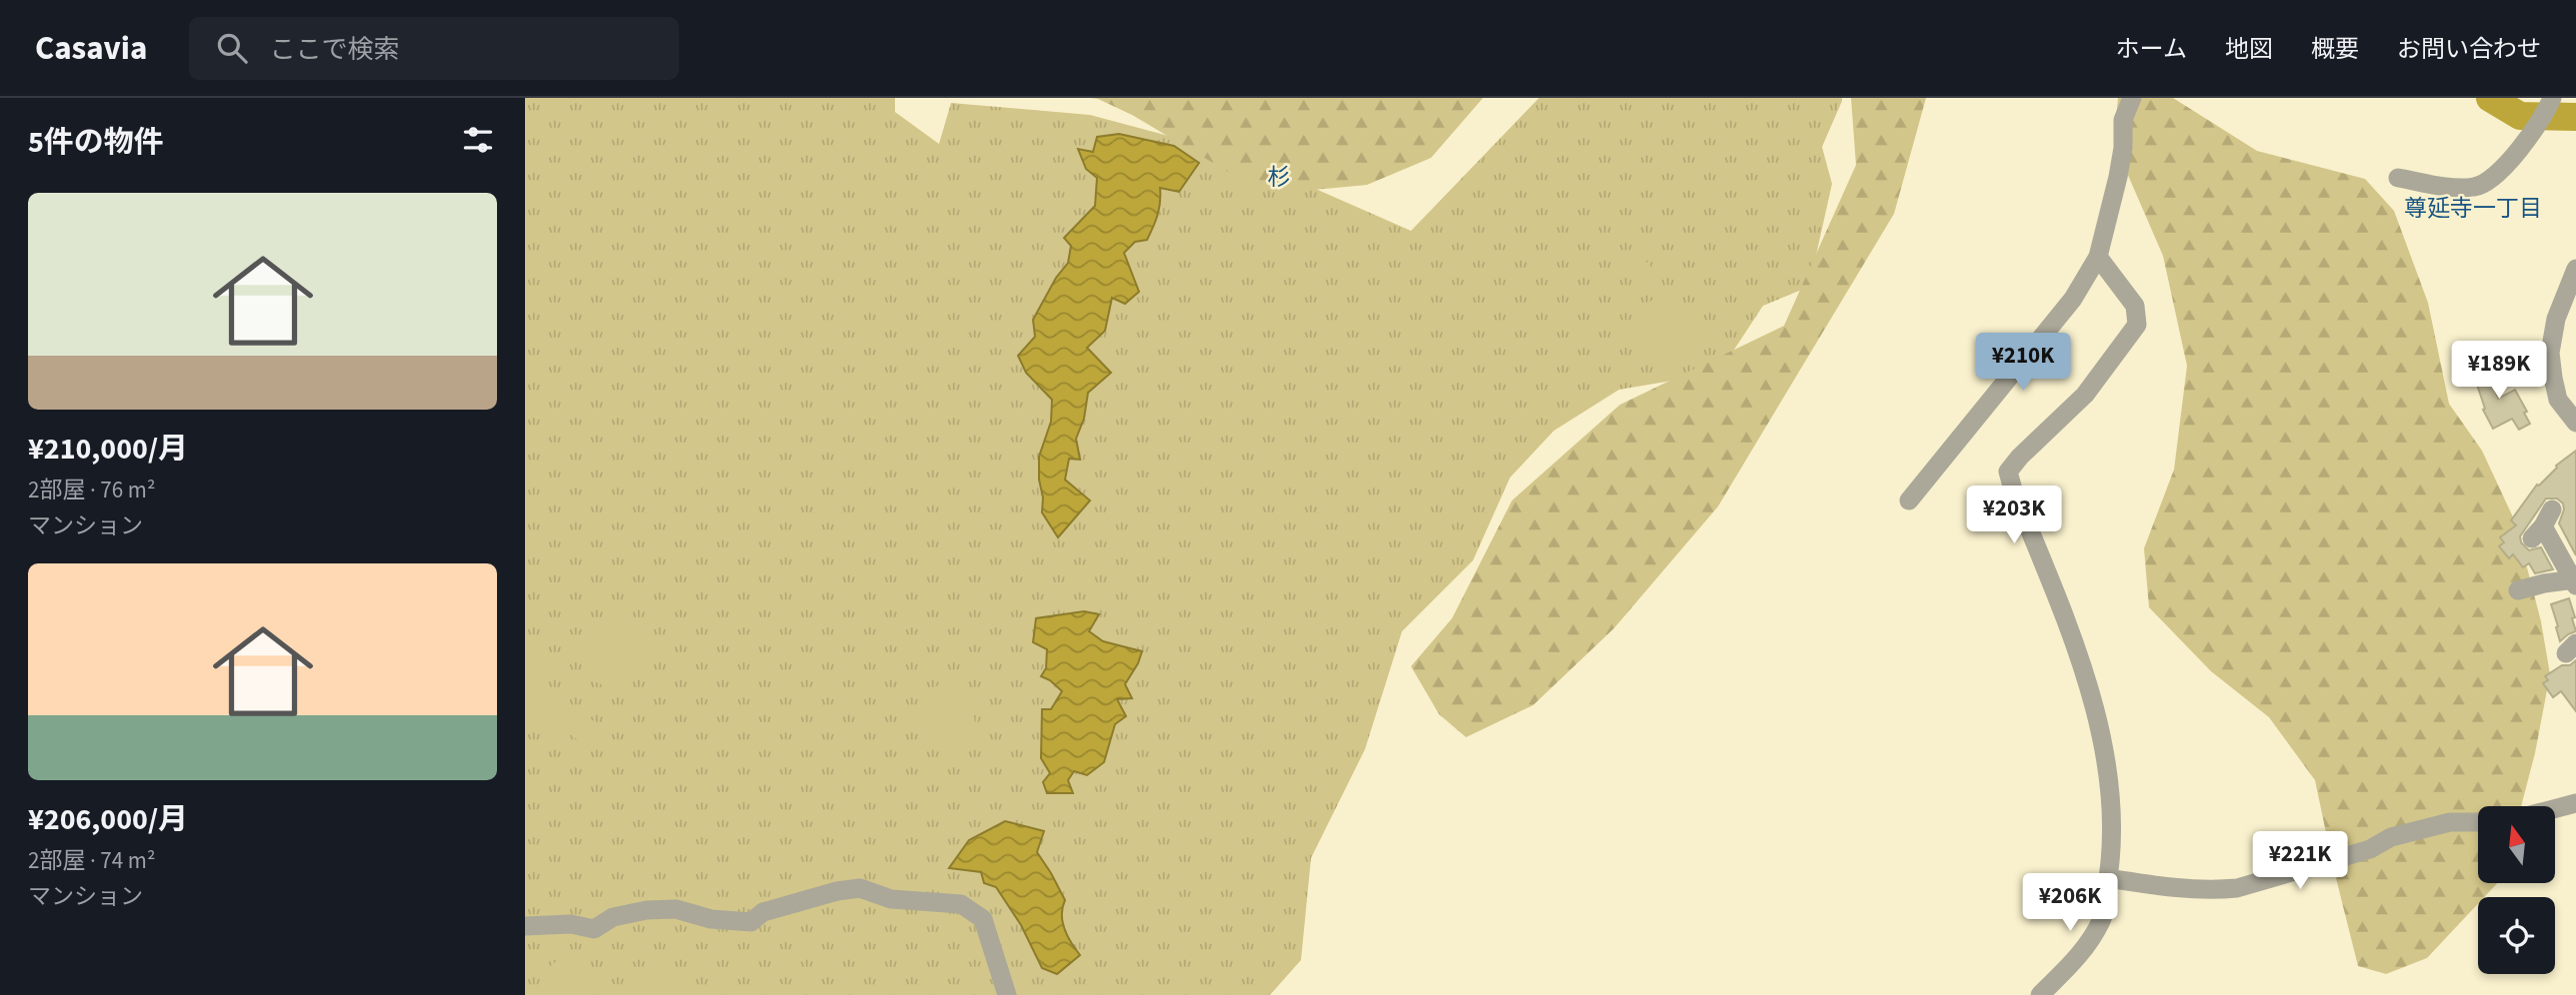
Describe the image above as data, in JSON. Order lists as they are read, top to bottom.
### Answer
{
  "districts": ["杉", "尊延寺一丁目"],
  "north": "top",
  "page": {
    "header": "Casavia",
    "search": "ここで検索",
    "nav": [
      "ホーム",
      "地図",
      "概要",
      "お問い合わせ"
    ],
    "heading": "5件の物件",
    "list": [
      {
        "name": "¥210,000/月",
        "note": "2部屋 · 76 m² · マンション"
      },
      {
        "name": "¥206,000/月",
        "note": "2部屋 · 74 m² · マンション"
      }
    ],
    "price": [
      "¥210K",
      "¥189K",
      "¥203K",
      "¥221K",
      "¥206K"
    ]
  }
}
